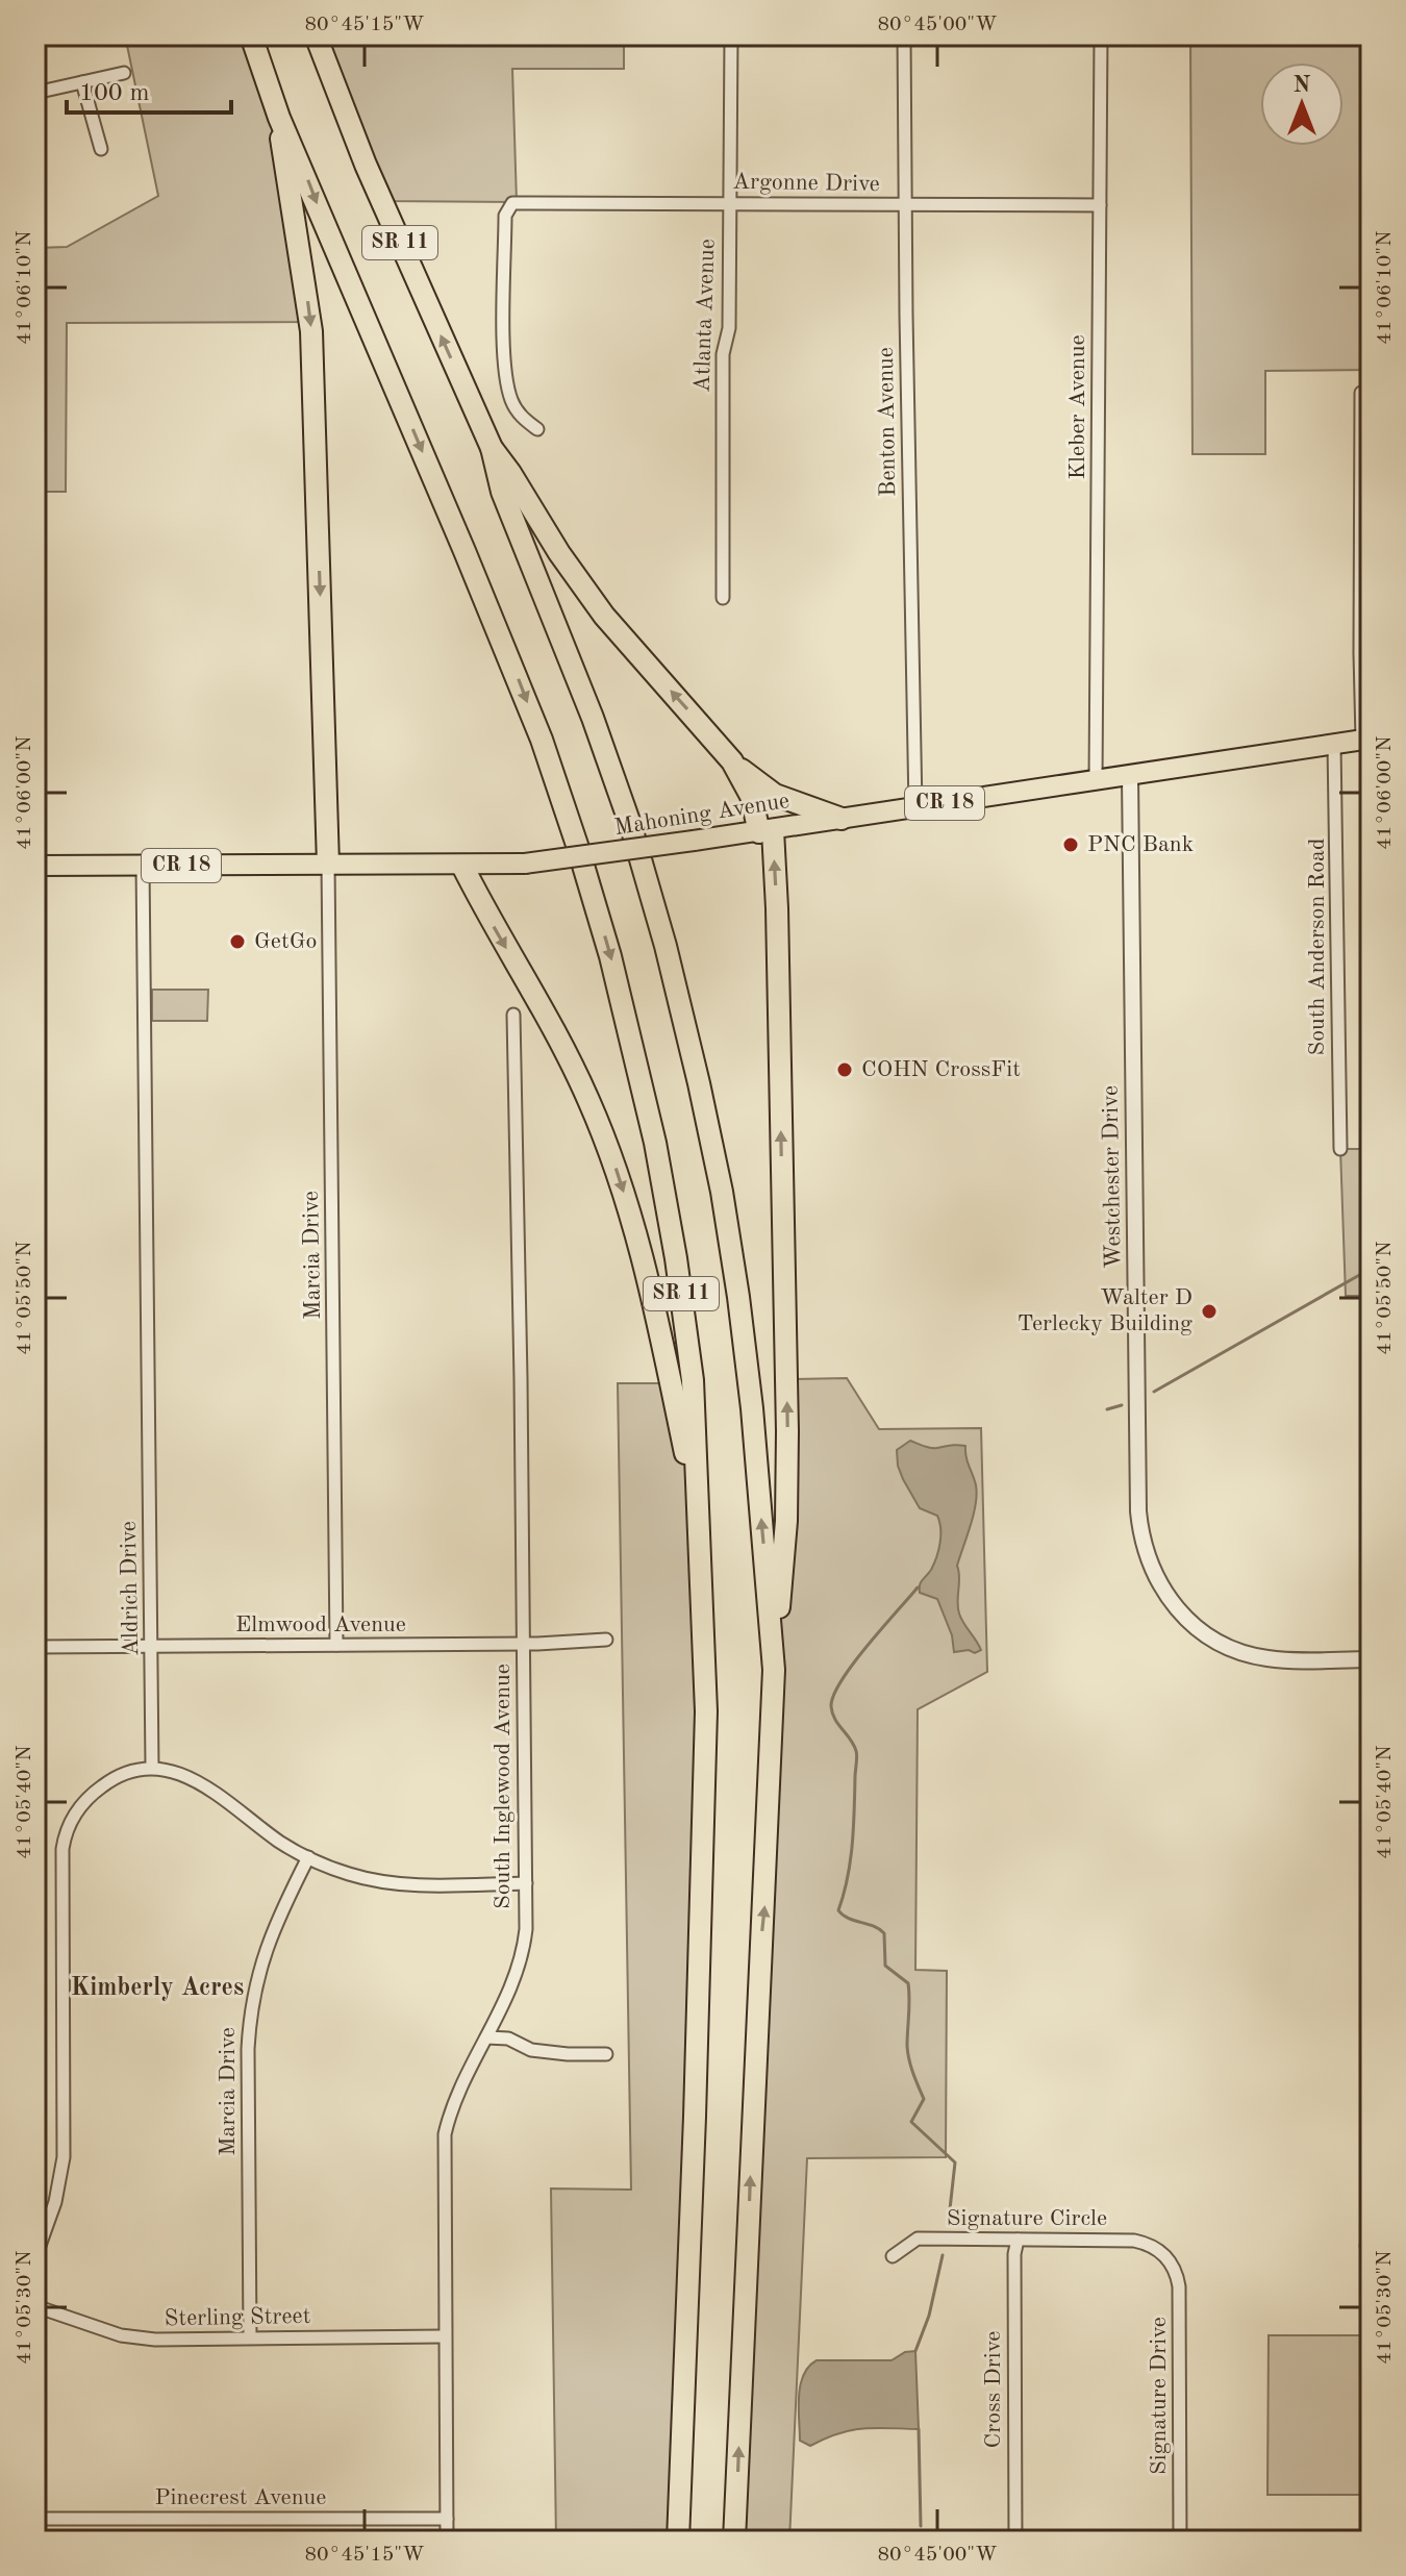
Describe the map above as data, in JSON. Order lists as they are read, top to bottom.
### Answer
{
  "streets": {
    "highway": ["SR 11"],
    "main road": ["CR 18", "Mahoning Avenue"],
    "street": [
      "Argonne Drive",
      "Atlanta Avenue",
      "Kleber Avenue",
      "Benton Avenue",
      "South Anderson Road",
      "Westchester Drive",
      "Marcia Drive",
      "Aldrich Drive",
      "Elmwood Avenue",
      "South Inglewood Avenue",
      "Signature Circle",
      "Sterling Street",
      "Cross Drive",
      "Signature Drive",
      "Pinecrest Avenue"
    ]
  },
  "crossings": [
    ["Argonne Drive", "Atlanta Avenue"],
    ["Argonne Drive", "Kleber Avenue"],
    ["Argonne Drive", "Benton Avenue"],
    ["Kleber Avenue", "Mahoning Avenue"],
    ["Benton Avenue", "Mahoning Avenue"],
    ["Mahoning Avenue", "South Anderson Road"],
    ["Mahoning Avenue", "Westchester Drive"],
    ["Mahoning Avenue", "Marcia Drive"],
    ["Mahoning Avenue", "Aldrich Drive"],
    ["Marcia Drive", "Elmwood Avenue"],
    ["Marcia Drive", "Sterling Street"],
    ["Aldrich Drive", "Elmwood Avenue"],
    ["Elmwood Avenue", "South Inglewood Avenue"],
    ["South Inglewood Avenue", "Sterling Street"],
    ["South Inglewood Avenue", "Pinecrest Avenue"],
    ["Signature Circle", "Cross Drive"],
    ["Signature Circle", "Signature Drive"]
  ],
  "districts": ["Kimberly Acres"],
  "places": [
    "PNC Bank",
    "GetGo",
    "COHN CrossFit",
    "Walter D Terlecky Building"
  ],
  "scale_bar": "100 m",
  "north": "top",
  "coordinates": [
    "80°45'15\"W",
    "80°45'00\"W",
    "41°06'10\"N",
    "41°06'00\"N",
    "41°05'50\"N",
    "41°05'40\"N",
    "41°05'30\"N"
  ]
}
